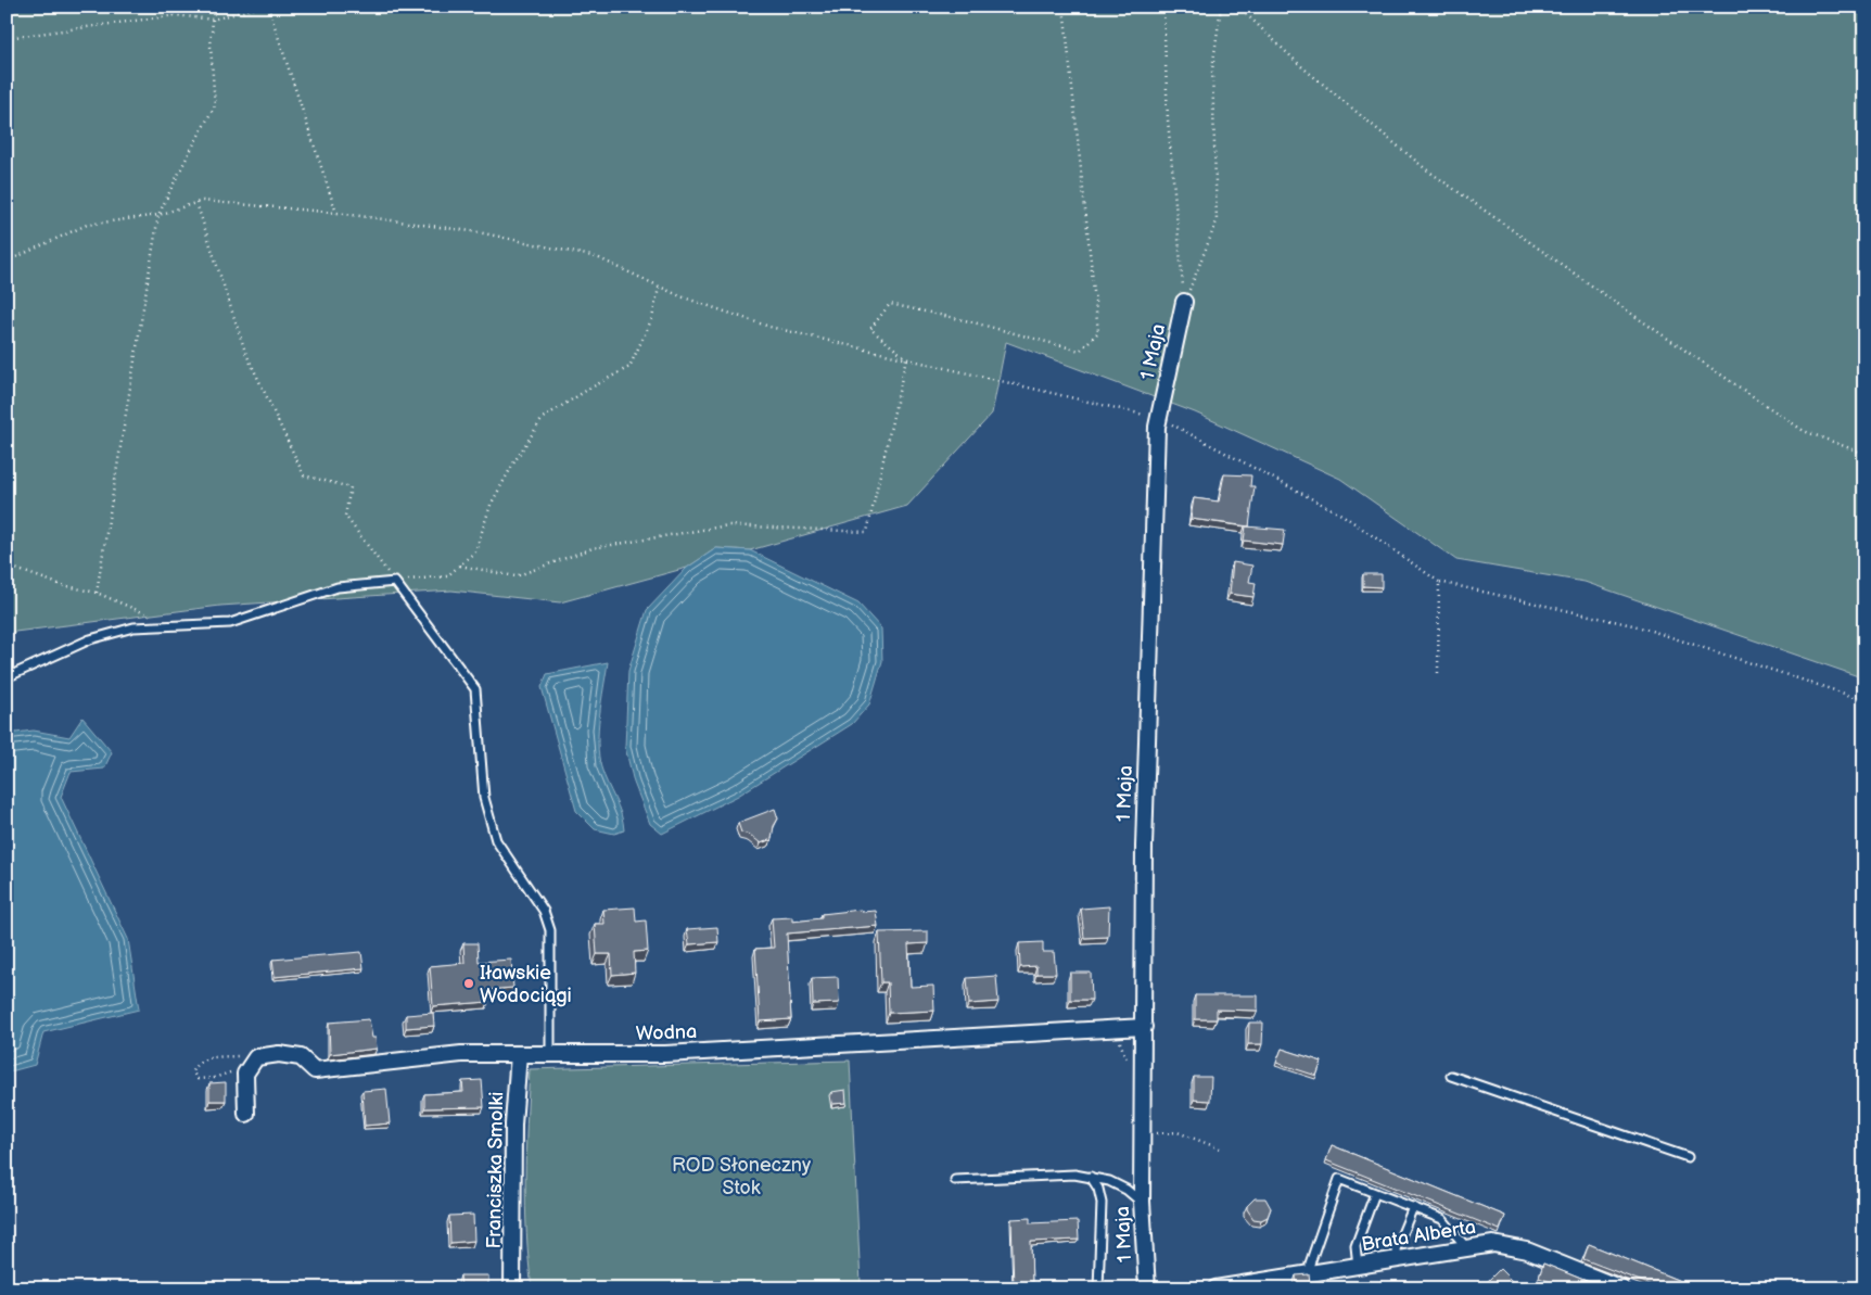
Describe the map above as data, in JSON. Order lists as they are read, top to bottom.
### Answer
{
  "streets": {
    "street": [
      "1 Maja",
      "Wodna",
      "Franciszka Smolki",
      "Brata Alberta"
    ]
  },
  "crossings": [
    ["1 Maja", "Wodna"],
    ["Wodna", "Franciszka Smolki"]
  ],
  "parks": ["ROD Słoneczny Stok"],
  "places": ["Iławskie Wodociągi"]
}
